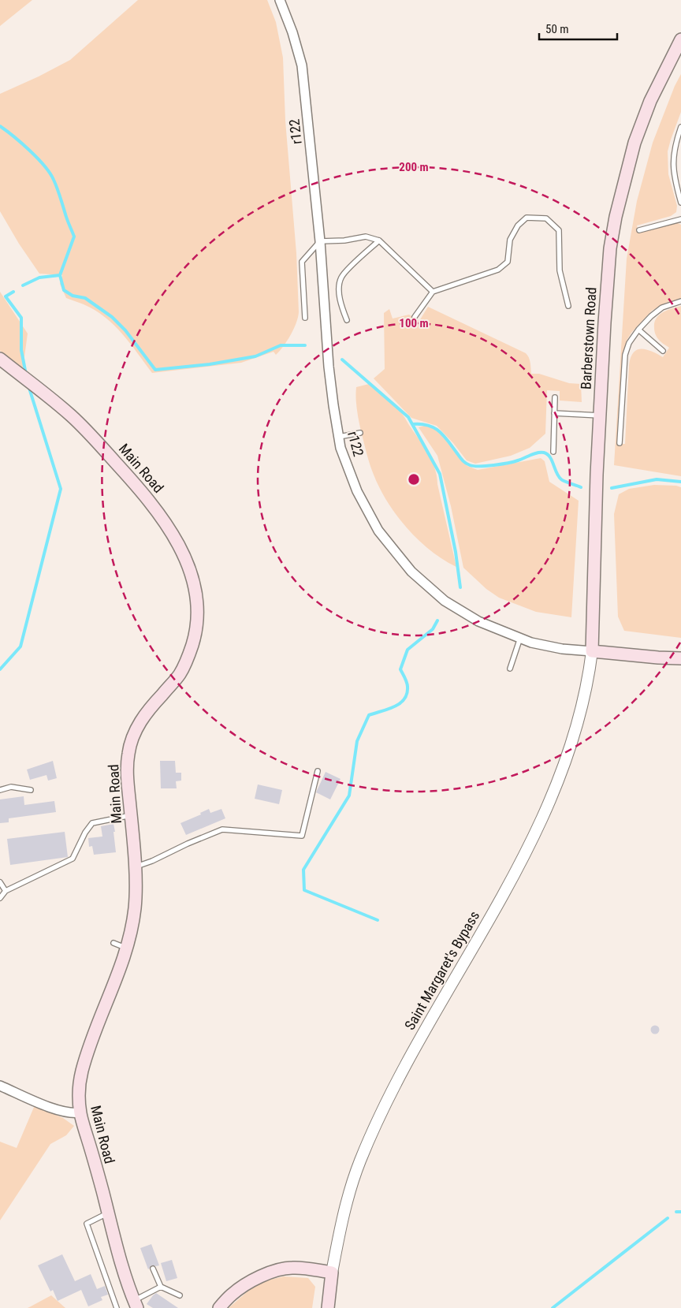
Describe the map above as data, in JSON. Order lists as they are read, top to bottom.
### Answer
{
  "streets": {
    "main road": ["Barberstown Road", "Main Road", "Saint Margaret's Bypass"],
    "street": ["r122"]
  },
  "crossings": [
    ["r122", "Barberstown Road"],
    ["r122", "Saint Margaret's Bypass"],
    ["Barberstown Road", "Saint Margaret's Bypass"]
  ],
  "scale_bar": "50 m",
  "rings": ["200 m", "100 m"]
}
